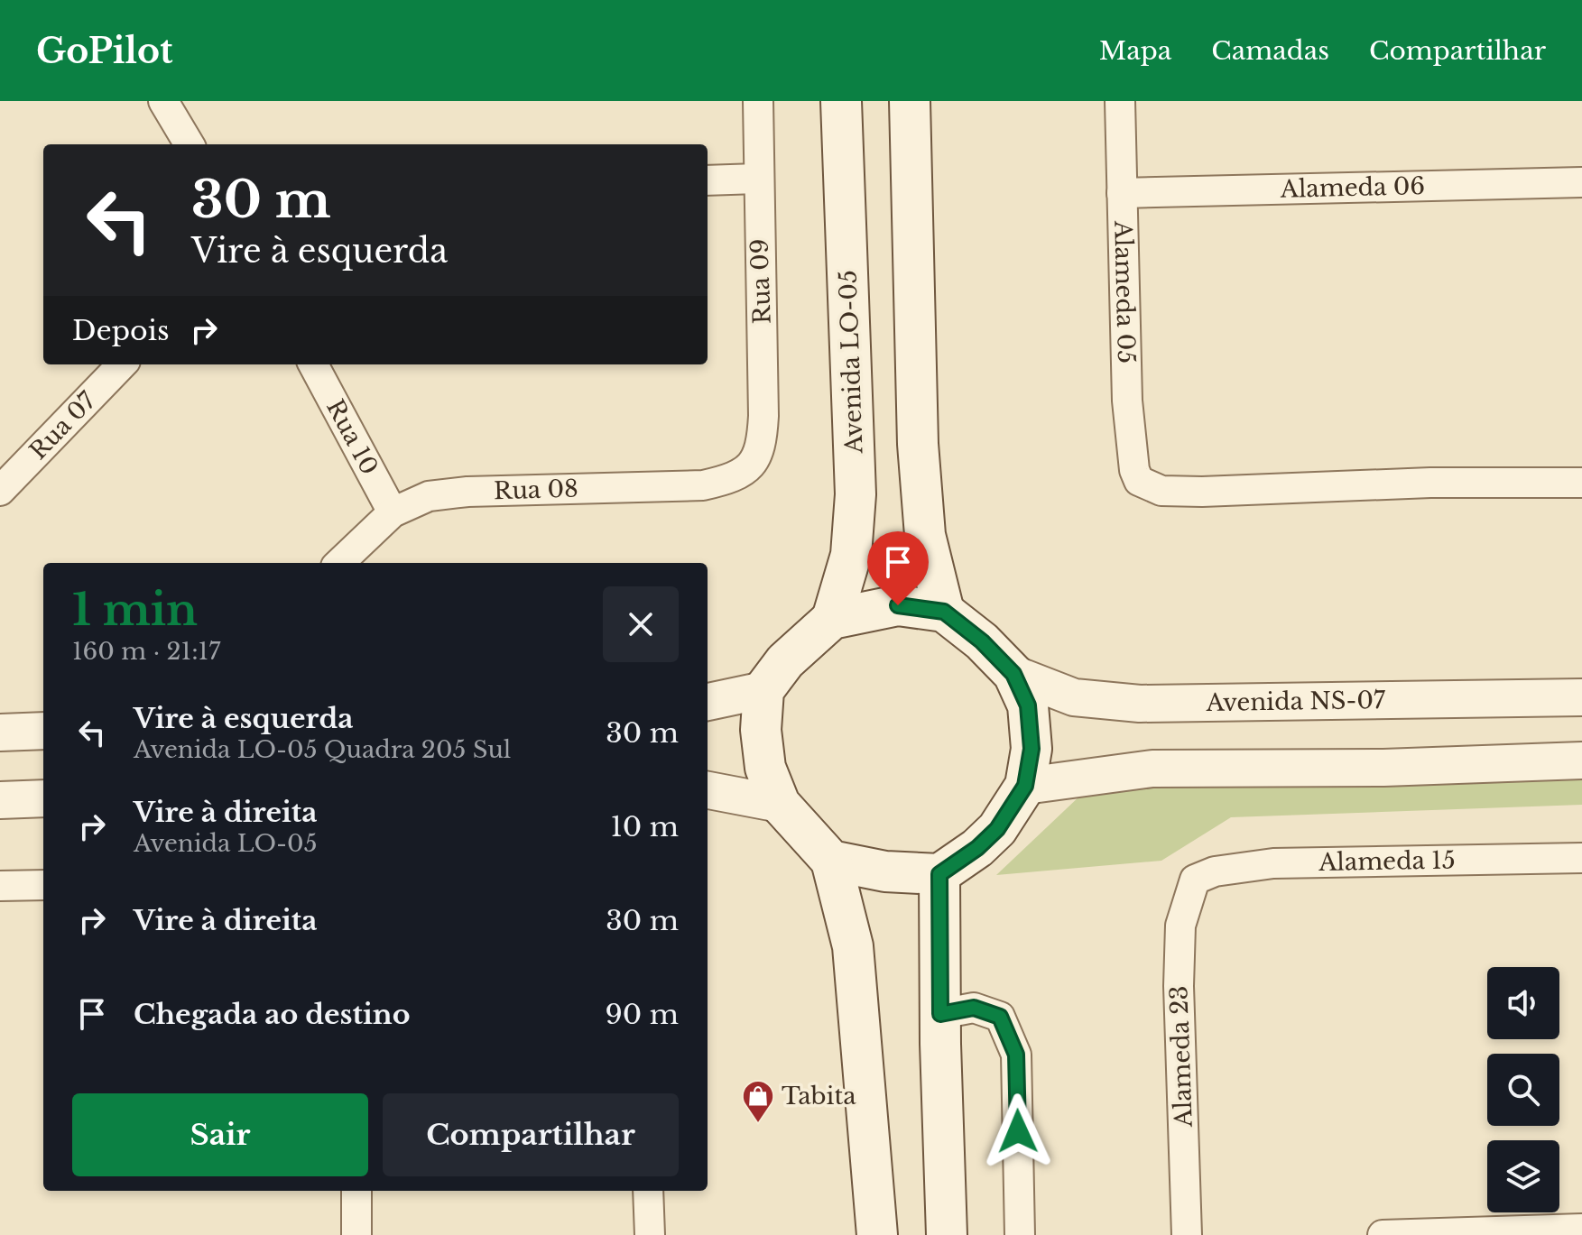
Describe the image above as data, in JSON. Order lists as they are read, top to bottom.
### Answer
{
  "streets": {
    "main road": ["Avenida LO-05"],
    "street": [
      "Alameda 06",
      "Rua 09",
      "Alameda 05",
      "Rua 07",
      "Rua 10",
      "Rua 08",
      "Avenida NS-07",
      "Alameda 15",
      "Alameda 23"
    ]
  },
  "crossings": [
    ["Alameda 06", "Alameda 05"],
    ["Rua 09", "Rua 08"],
    ["Rua 10", "Rua 08"],
    ["Alameda 15", "Alameda 23"]
  ],
  "places": {
    "shop": ["Tabita"]
  },
  "page": {
    "header": "GoPilot",
    "nav": ["Mapa", "Camadas", "Compartilhar"],
    "turn": ["30 m", "Vire à esquerda"],
    "then": "Depois",
    "heading": ["1 min", "160 m · 21:17"],
    "list": [
      {
        "name": "Vire à esquerda",
        "note": "Avenida LO-05 Quadra 205 Sul",
        "value": "30 m"
      },
      {
        "name": "Vire à direita",
        "note": "Avenida LO-05",
        "value": "10 m"
      },
      {
        "name": "Vire à direita",
        "value": "30 m"
      },
      {
        "name": "Chegada ao destino",
        "value": "90 m"
      }
    ],
    "buttons": ["Sair", "Compartilhar"]
  }
}
